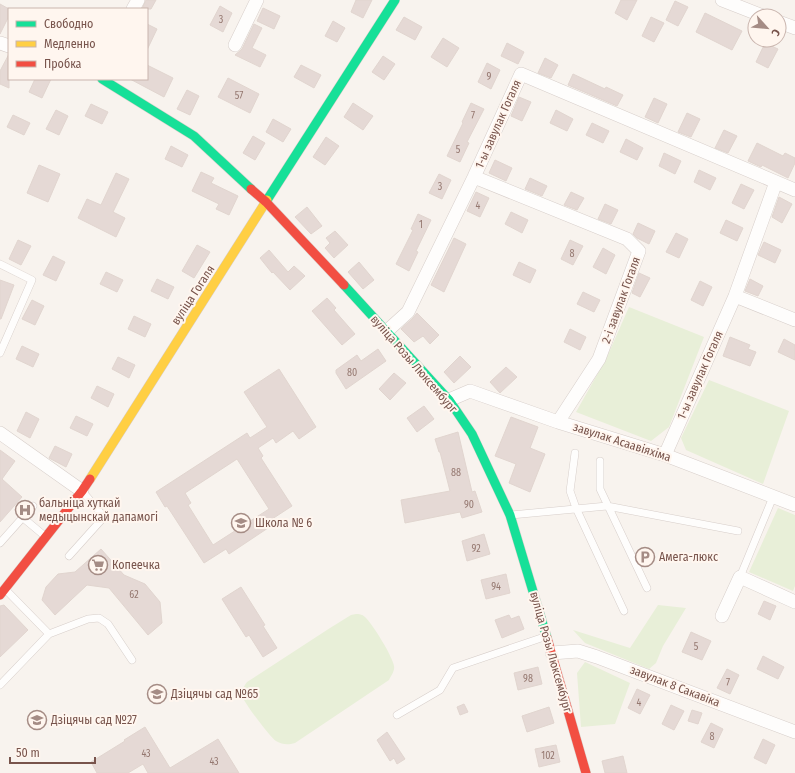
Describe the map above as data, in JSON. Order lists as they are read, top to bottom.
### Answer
{
  "streets": {
    "street": [
      "1-ы завулак Гогаля",
      "вуліца Гогаля",
      "2-і завулак Гогаля",
      "вуліца Розы Люксембург",
      "завулак Асаавіяхіма",
      "завулак 8 Сакавіка"
    ]
  },
  "crossings": [
    ["1-ы завулак Гогаля", "2-і завулак Гогаля"],
    ["1-ы завулак Гогаля", "вуліца Розы Люксембург"],
    ["1-ы завулак Гогаля", "завулак Асаавіяхіма"],
    ["вуліца Гогаля", "вуліца Розы Люксембург"],
    ["2-і завулак Гогаля", "завулак Асаавіяхіма"],
    ["вуліца Розы Люксембург", "завулак Асаавіяхіма"],
    ["вуліца Розы Люксембург", "завулак 8 Сакавіка"]
  ],
  "places": {
    "hospital": ["бальніца хуткай медыцынскай дапамогі"],
    "school or university": ["Школа № 6", "Дзіцячы сад №65", "Дзіцячы сад №27"],
    "parking": ["Амега-люкс"],
    "supermarket": ["Копеечка"]
  },
  "house_numbers": [
    "3",
    "9",
    "57",
    "7",
    "5",
    "3",
    "4",
    "1",
    "8",
    "80",
    "88",
    "90",
    "92",
    "94",
    "62",
    "5",
    "98",
    "7",
    "4",
    "8",
    "43",
    "102",
    "43"
  ],
  "legend": ["Свободно", "Медленно", "Пробка"],
  "scale_bar": "50 m",
  "north": "bottom right"
}
